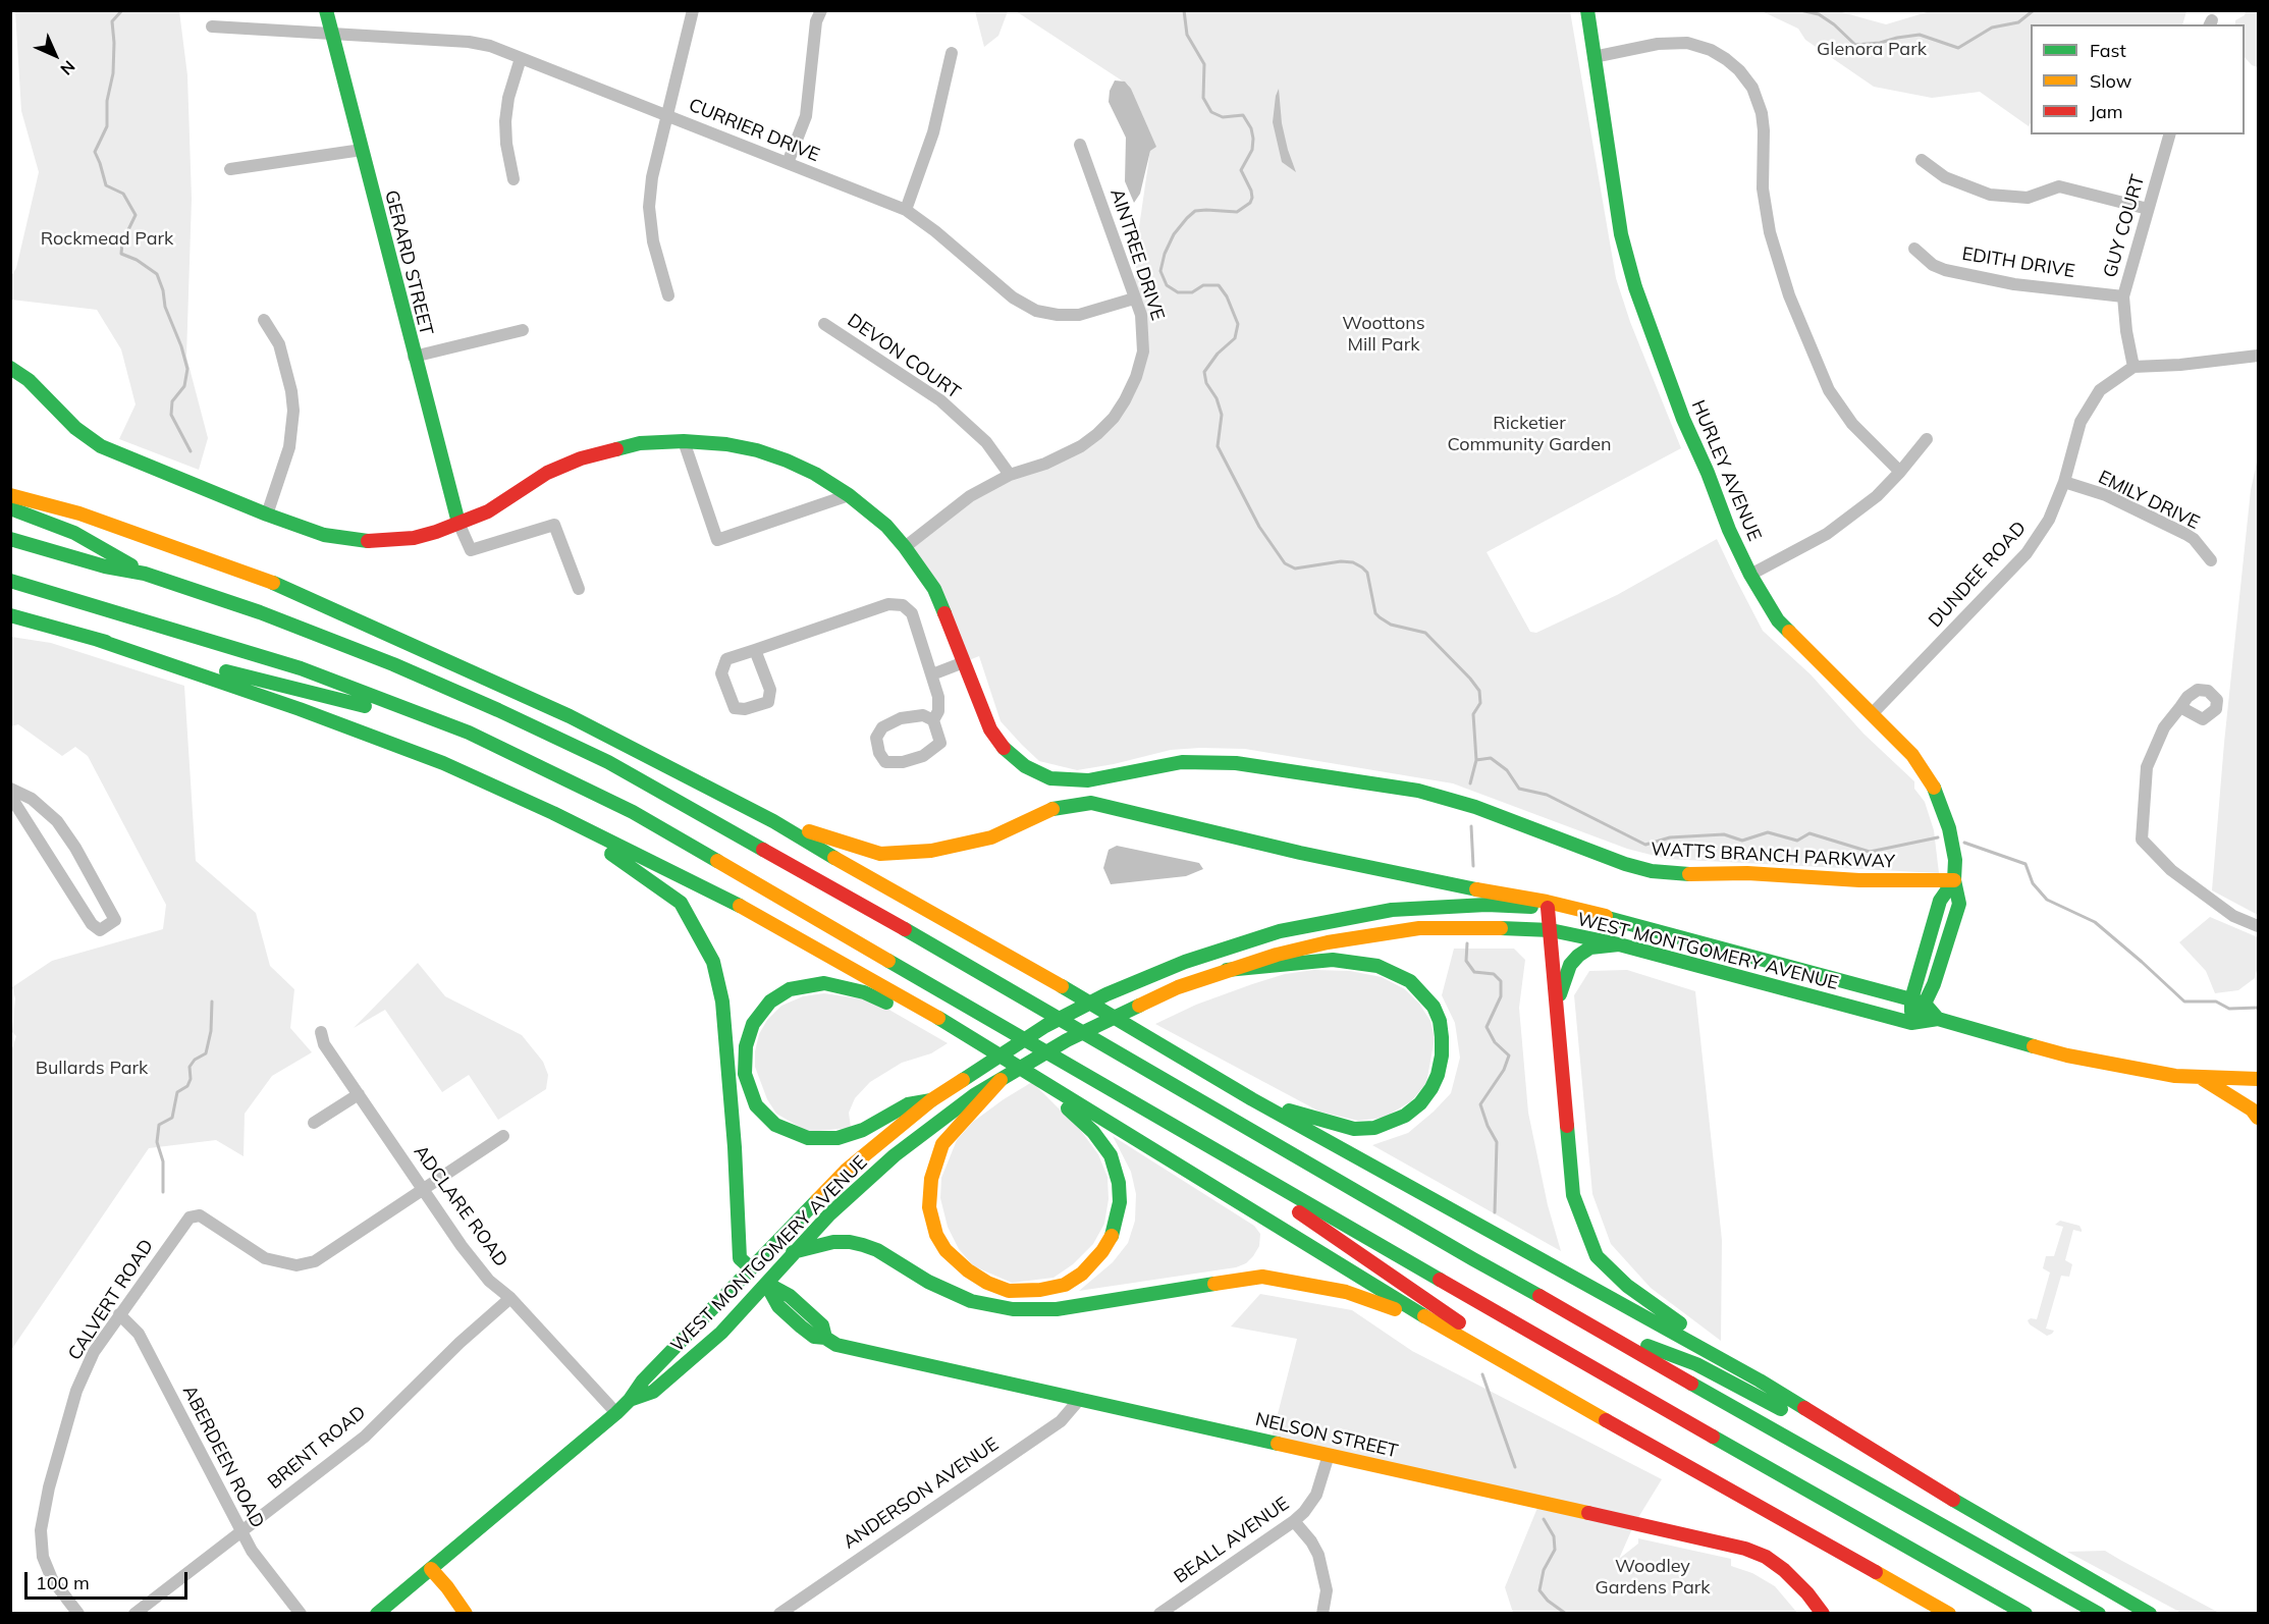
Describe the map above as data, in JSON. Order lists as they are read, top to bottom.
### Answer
{
  "streets": {
    "main road": [
      "GERARD STREET",
      "HURLEY AVENUE",
      "WATTS BRANCH PARKWAY",
      "WEST MONTGOMERY AVENUE",
      "NELSON STREET"
    ],
    "street": [
      "CURRIER DRIVE",
      "GUY COURT",
      "AINTREE DRIVE",
      "EDITH DRIVE",
      "DEVON COURT",
      "EMILY DRIVE",
      "DUNDEE ROAD",
      "ADCLARE ROAD",
      "CALVERT ROAD",
      "BRENT ROAD",
      "ABERDEEN ROAD",
      "ANDERSON AVENUE",
      "BEALL AVENUE"
    ]
  },
  "crossings": [
    ["CURRIER DRIVE", "AINTREE DRIVE"],
    ["CURRIER DRIVE", "GERARD STREET"],
    ["GUY COURT", "EDITH DRIVE"],
    ["GUY COURT", "DUNDEE ROAD"],
    ["AINTREE DRIVE", "DEVON COURT"],
    ["AINTREE DRIVE", "WATTS BRANCH PARKWAY"],
    ["GERARD STREET", "WATTS BRANCH PARKWAY"],
    ["HURLEY AVENUE", "DUNDEE ROAD"],
    ["HURLEY AVENUE", "WATTS BRANCH PARKWAY"],
    ["EMILY DRIVE", "DUNDEE ROAD"],
    ["WEST MONTGOMERY AVENUE", "ADCLARE ROAD"],
    ["WEST MONTGOMERY AVENUE", "NELSON STREET"],
    ["ADCLARE ROAD", "CALVERT ROAD"],
    ["ADCLARE ROAD", "BRENT ROAD"],
    ["CALVERT ROAD", "ABERDEEN ROAD"],
    ["NELSON STREET", "ANDERSON AVENUE"],
    ["NELSON STREET", "BEALL AVENUE"],
    ["BRENT ROAD", "ABERDEEN ROAD"]
  ],
  "parks": [
    "Glenora Park",
    "Rockmead Park",
    "Woottons Mill Park",
    "Ricketier Community Garden",
    "Bullards Park",
    "Woodley Gardens Park"
  ],
  "legend": ["Fast", "Slow", "Jam"],
  "scale_bar": "100 m",
  "north": "bottom right"
}
